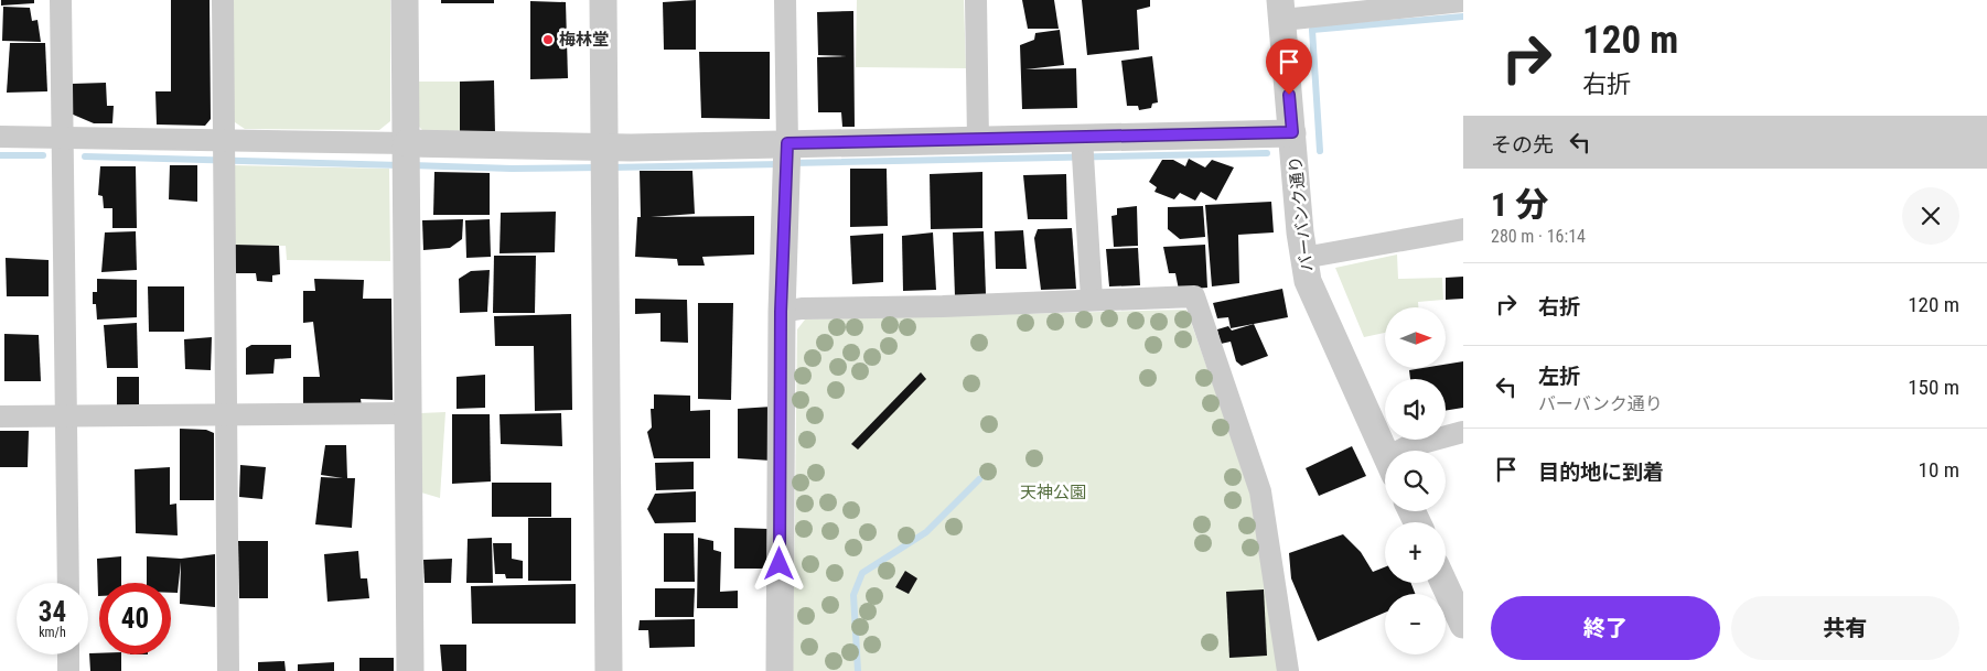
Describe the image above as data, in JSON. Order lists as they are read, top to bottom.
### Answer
{
  "streets": {
    "street": ["バーバンク通り"]
  },
  "parks": ["天神公園"],
  "places": ["梅林堂"],
  "north": "right",
  "page": {
    "turn": ["120 m", "右折"],
    "then": "その先",
    "heading": ["1 分", "280 m · 16:14"],
    "list": [
      {
        "name": "右折",
        "value": "120 m"
      },
      {
        "name": "左折",
        "note": "バーバンク通り",
        "value": "150 m"
      },
      {
        "name": "目的地に到着",
        "value": "10 m"
      }
    ],
    "map_buttons": ["+", "−"],
    "speed": "34 km/h",
    "limit": "40",
    "buttons": ["終了", "共有"]
  }
}
